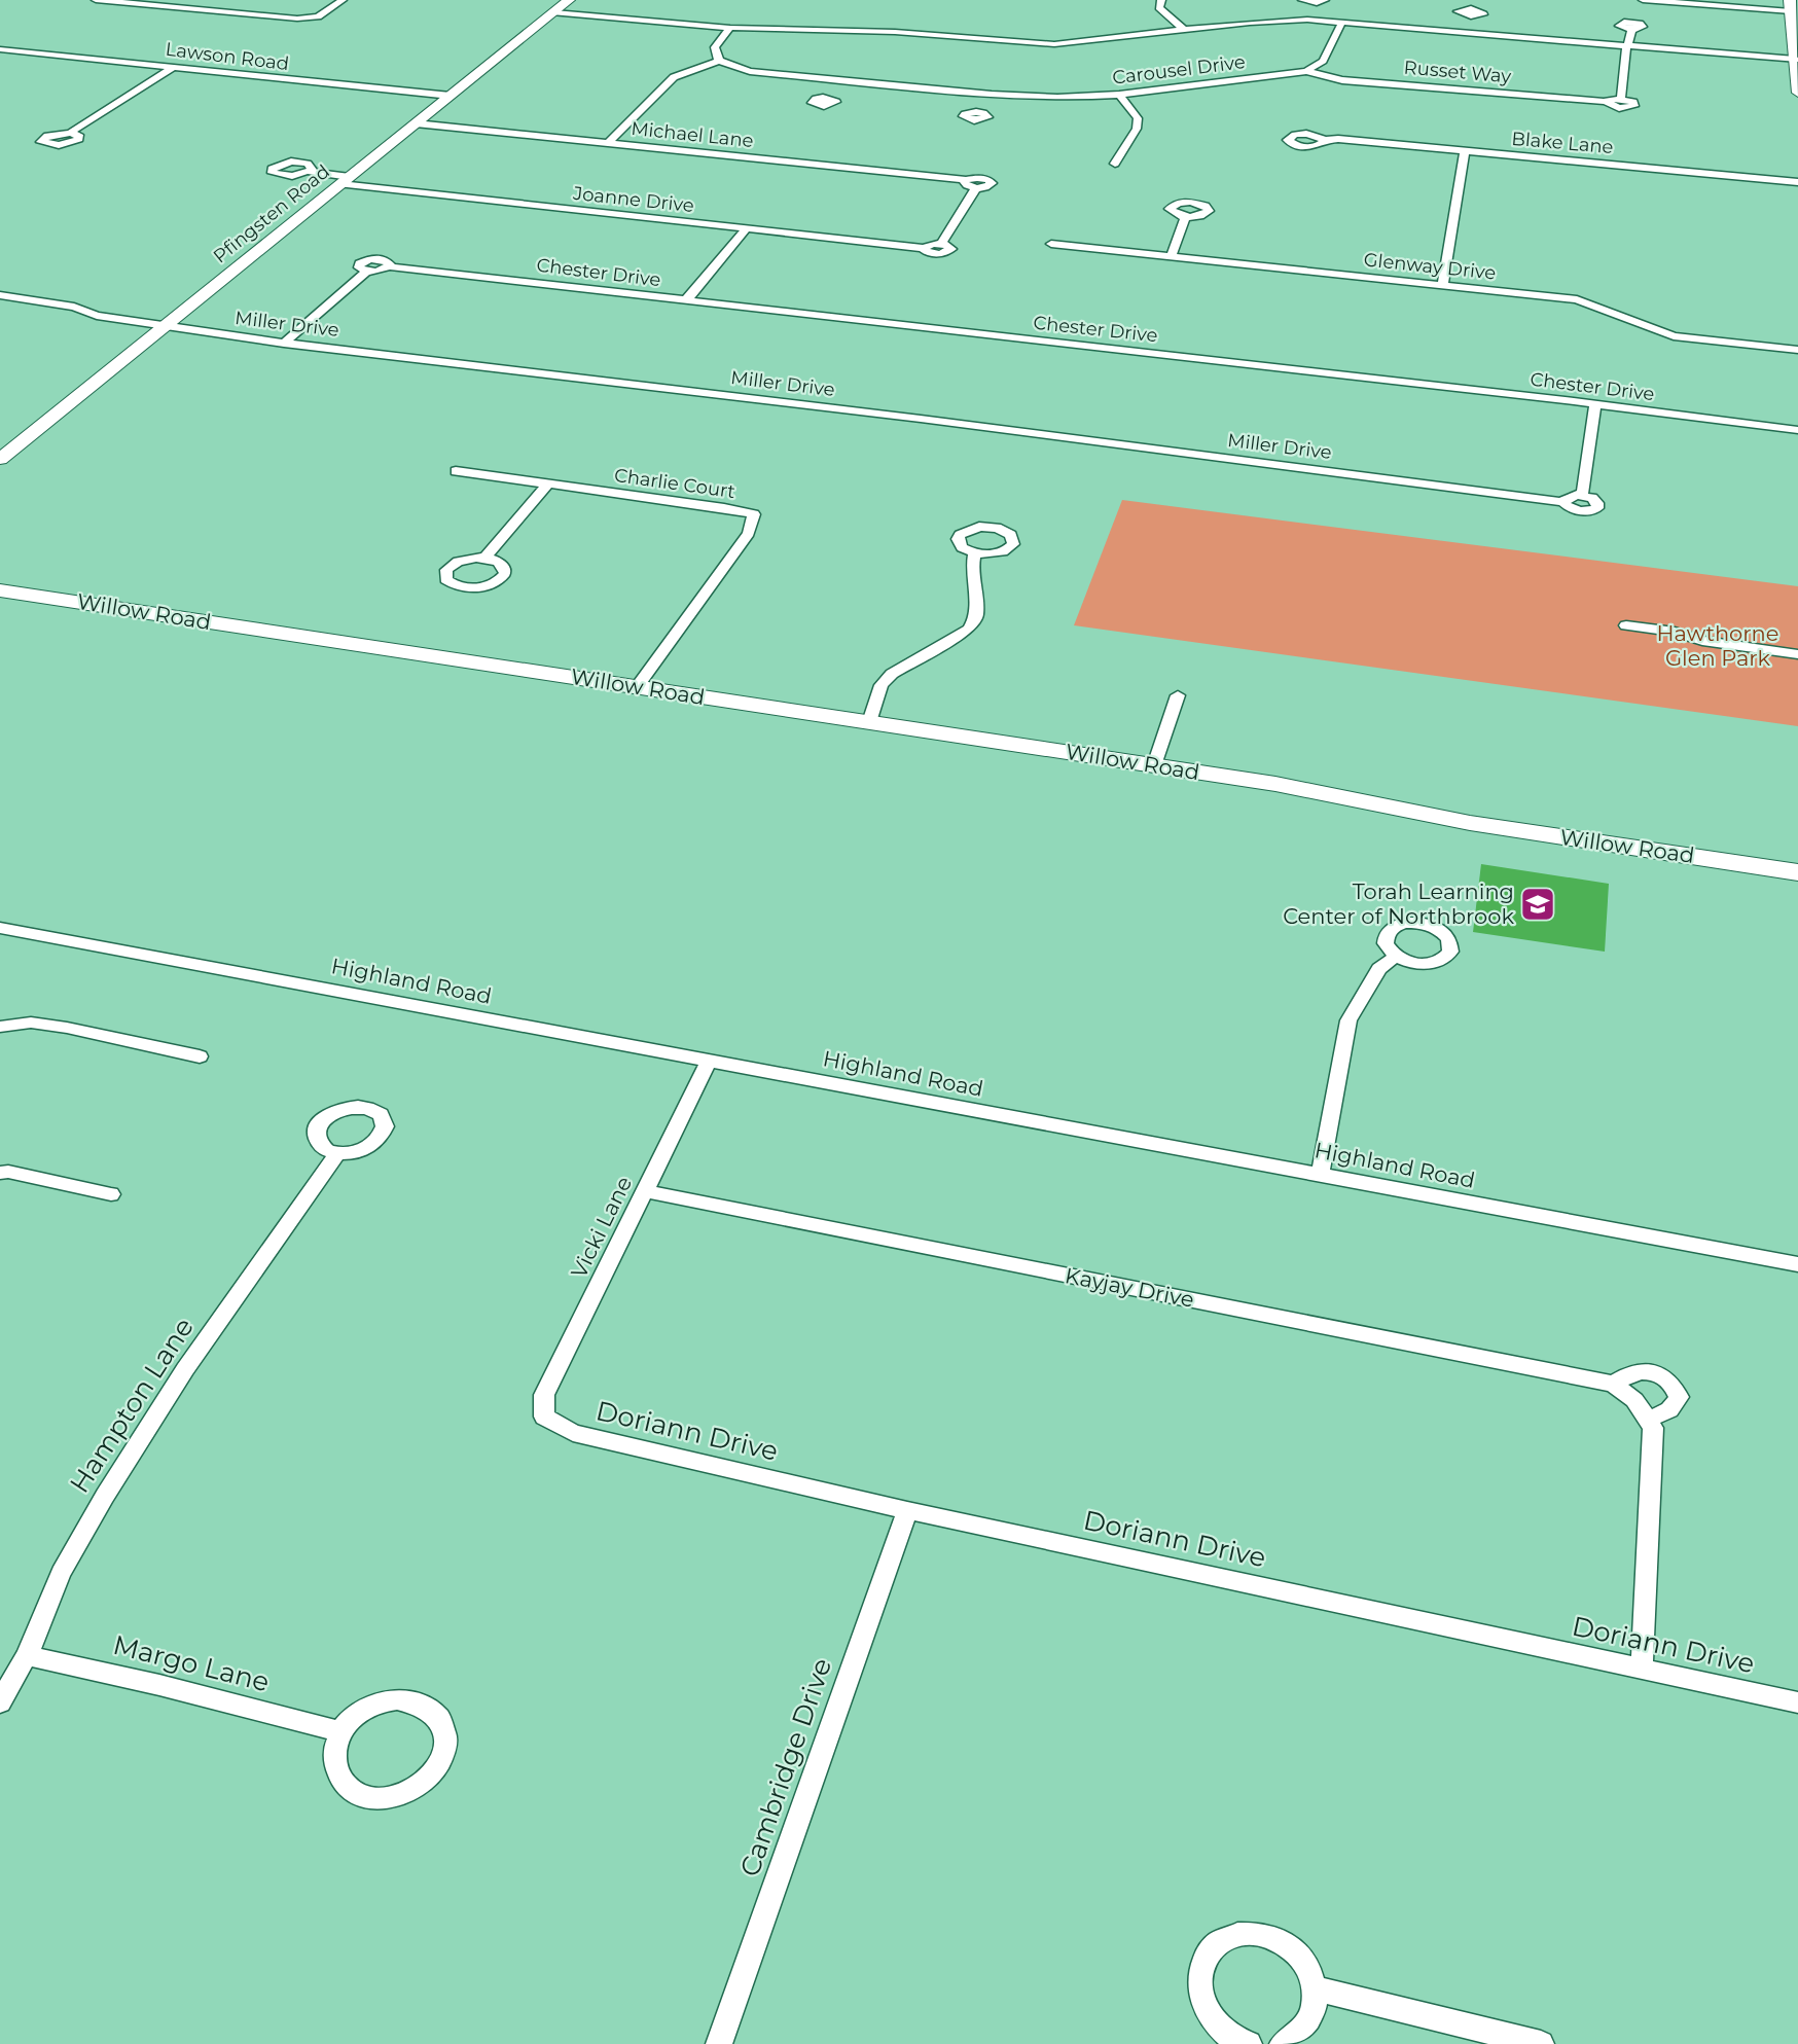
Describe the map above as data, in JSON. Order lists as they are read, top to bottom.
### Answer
{
  "streets": {
    "main road": ["Pfingsten Road", "Willow Road"],
    "street": [
      "Lawson Road",
      "Carousel Drive",
      "Russet Way",
      "Michael Lane",
      "Blake Lane",
      "Joanne Drive",
      "Glenway Drive",
      "Chester Drive",
      "Miller Drive",
      "Charlie Court",
      "Highland Road",
      "Vicki Lane",
      "Kayjay Drive",
      "Hampton Lane",
      "Doriann Drive",
      "Margo Lane",
      "Cambridge Drive"
    ]
  },
  "crossings": [
    ["Lawson Road", "Pfingsten Road"],
    ["Carousel Drive", "Russet Way"],
    ["Michael Lane", "Joanne Drive"],
    ["Michael Lane", "Pfingsten Road"],
    ["Joanne Drive", "Pfingsten Road"],
    ["Pfingsten Road", "Miller Drive"],
    ["Chester Drive", "Miller Drive"],
    ["Charlie Court", "Willow Road"],
    ["Highland Road", "Vicki Lane"],
    ["Vicki Lane", "Kayjay Drive"],
    ["Vicki Lane", "Doriann Drive"],
    ["Kayjay Drive", "Doriann Drive"],
    ["Hampton Lane", "Margo Lane"],
    ["Doriann Drive", "Cambridge Drive"]
  ],
  "parks": ["Hawthorne Glen Park"],
  "places": {
    "school or university": ["Torah Learning Center of Northbrook"]
  }
}
